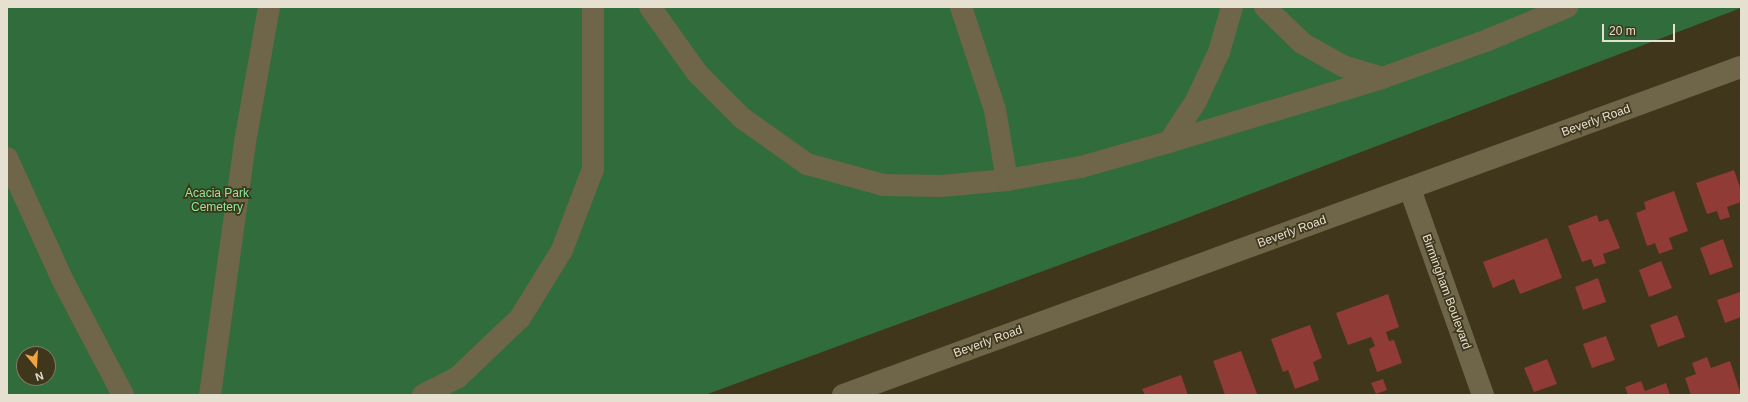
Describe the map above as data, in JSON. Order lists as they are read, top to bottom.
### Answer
{
  "streets": {
    "street": ["Beverly Road", "Birmingham Boulevard"]
  },
  "crossings": [
    ["Beverly Road", "Birmingham Boulevard"]
  ],
  "parks": ["Acacia Park Cemetery"],
  "scale_bar": "20 m",
  "north": "bottom"
}
